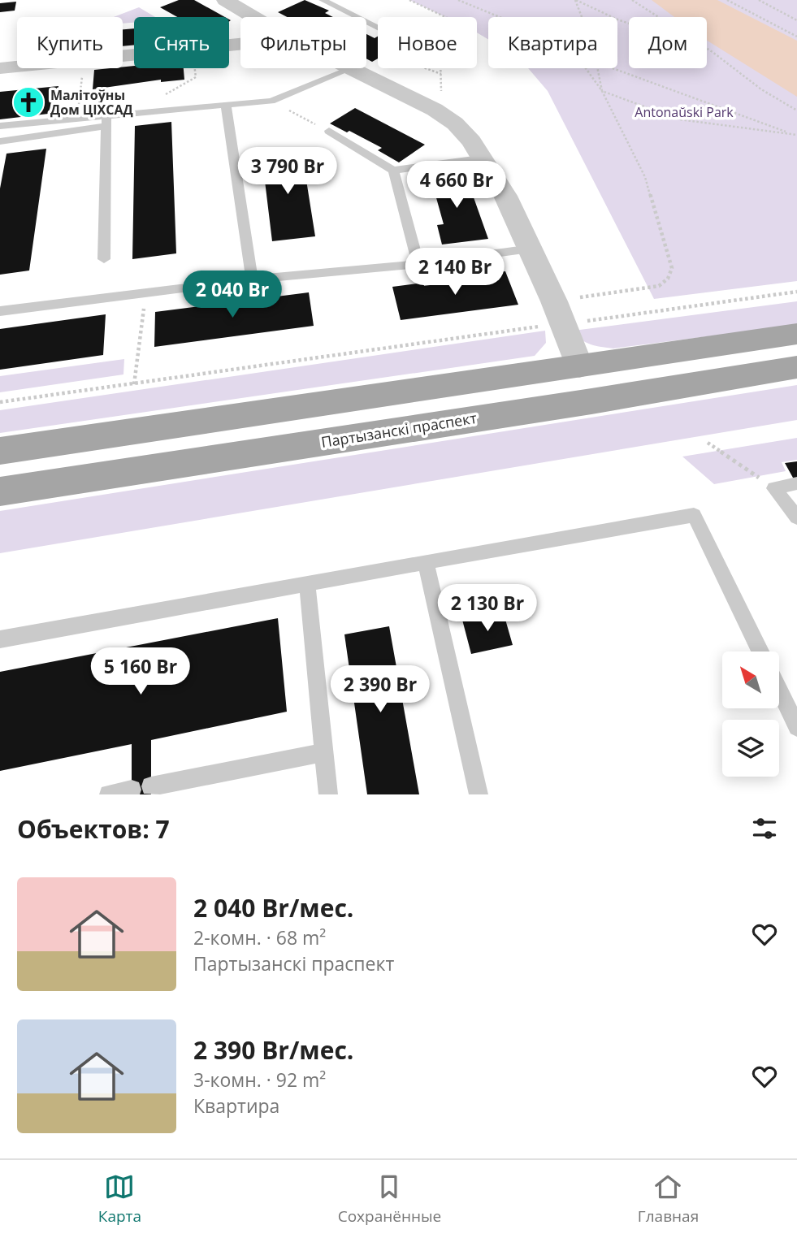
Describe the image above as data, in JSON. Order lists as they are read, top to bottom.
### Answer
{
  "streets": {
    "main road": ["Партызанскі праспект"]
  },
  "parks": ["Antonaŭski Park"],
  "places": {
    "church": ["Малітоўны Дом ЦІХСАД"]
  },
  "north": "top left",
  "page": {
    "chip": [
      "Купить",
      "Снять",
      "Фильтры",
      "Новое",
      "Квартира",
      "Дом"
    ],
    "price": [
      "3 790 Br",
      "4 660 Br",
      "2 140 Br",
      "2 040 Br",
      "2 130 Br",
      "5 160 Br",
      "2 390 Br"
    ],
    "heading": "Объектов: 7",
    "list": [
      {
        "name": "2 040 Br/мес.",
        "note": "2-комн. · 68 m² · Партызанскі праспект"
      },
      {
        "name": "2 390 Br/мес.",
        "note": "3-комн. · 92 m² · Квартира"
      }
    ],
    "tabs": ["Карта", "Сохранённые", "Главная"]
  }
}
